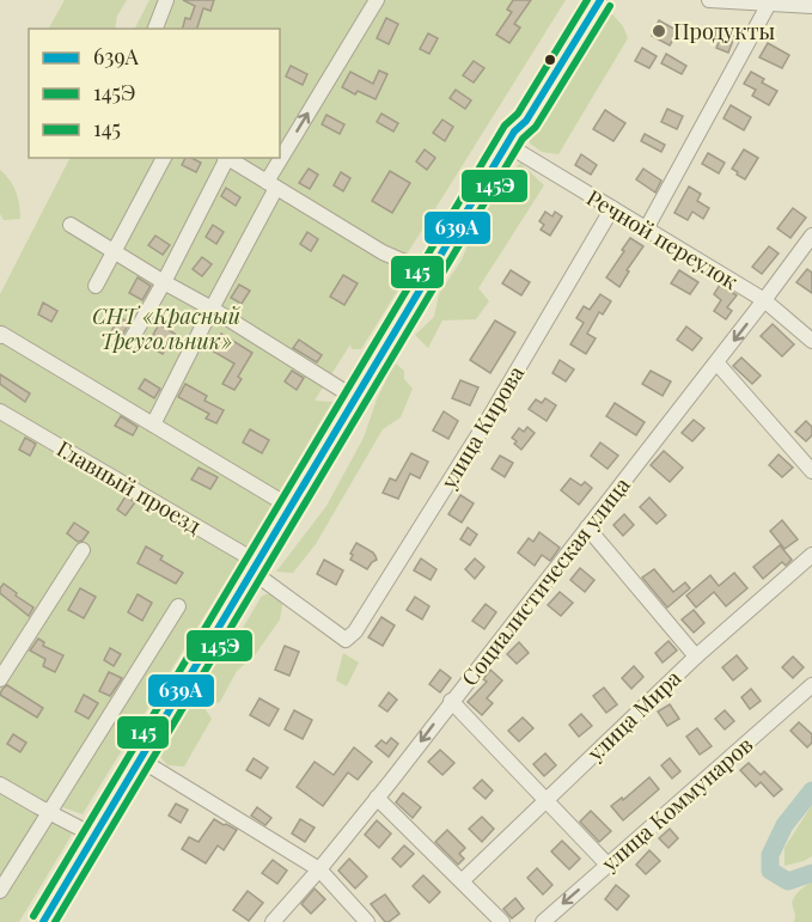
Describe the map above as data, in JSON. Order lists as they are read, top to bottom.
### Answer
{
  "streets": {
    "street": [
      "Речной переулок",
      "улица Кирова",
      "Главный проезд",
      "Социалистическая улица",
      "улица Мира",
      "улица Коммунаров"
    ]
  },
  "crossings": [
    ["Речной переулок", "улица Кирова"],
    ["Речной переулок", "Социалистическая улица"],
    ["улица Кирова", "Главный проезд"]
  ],
  "parks": ["СНТ «Красный Треугольник»"],
  "places": ["Продукты"],
  "lines": ["transit line 639А", "transit line 145", "transit line 145Э"],
  "legend": ["639А", "145Э", "145"]
}
